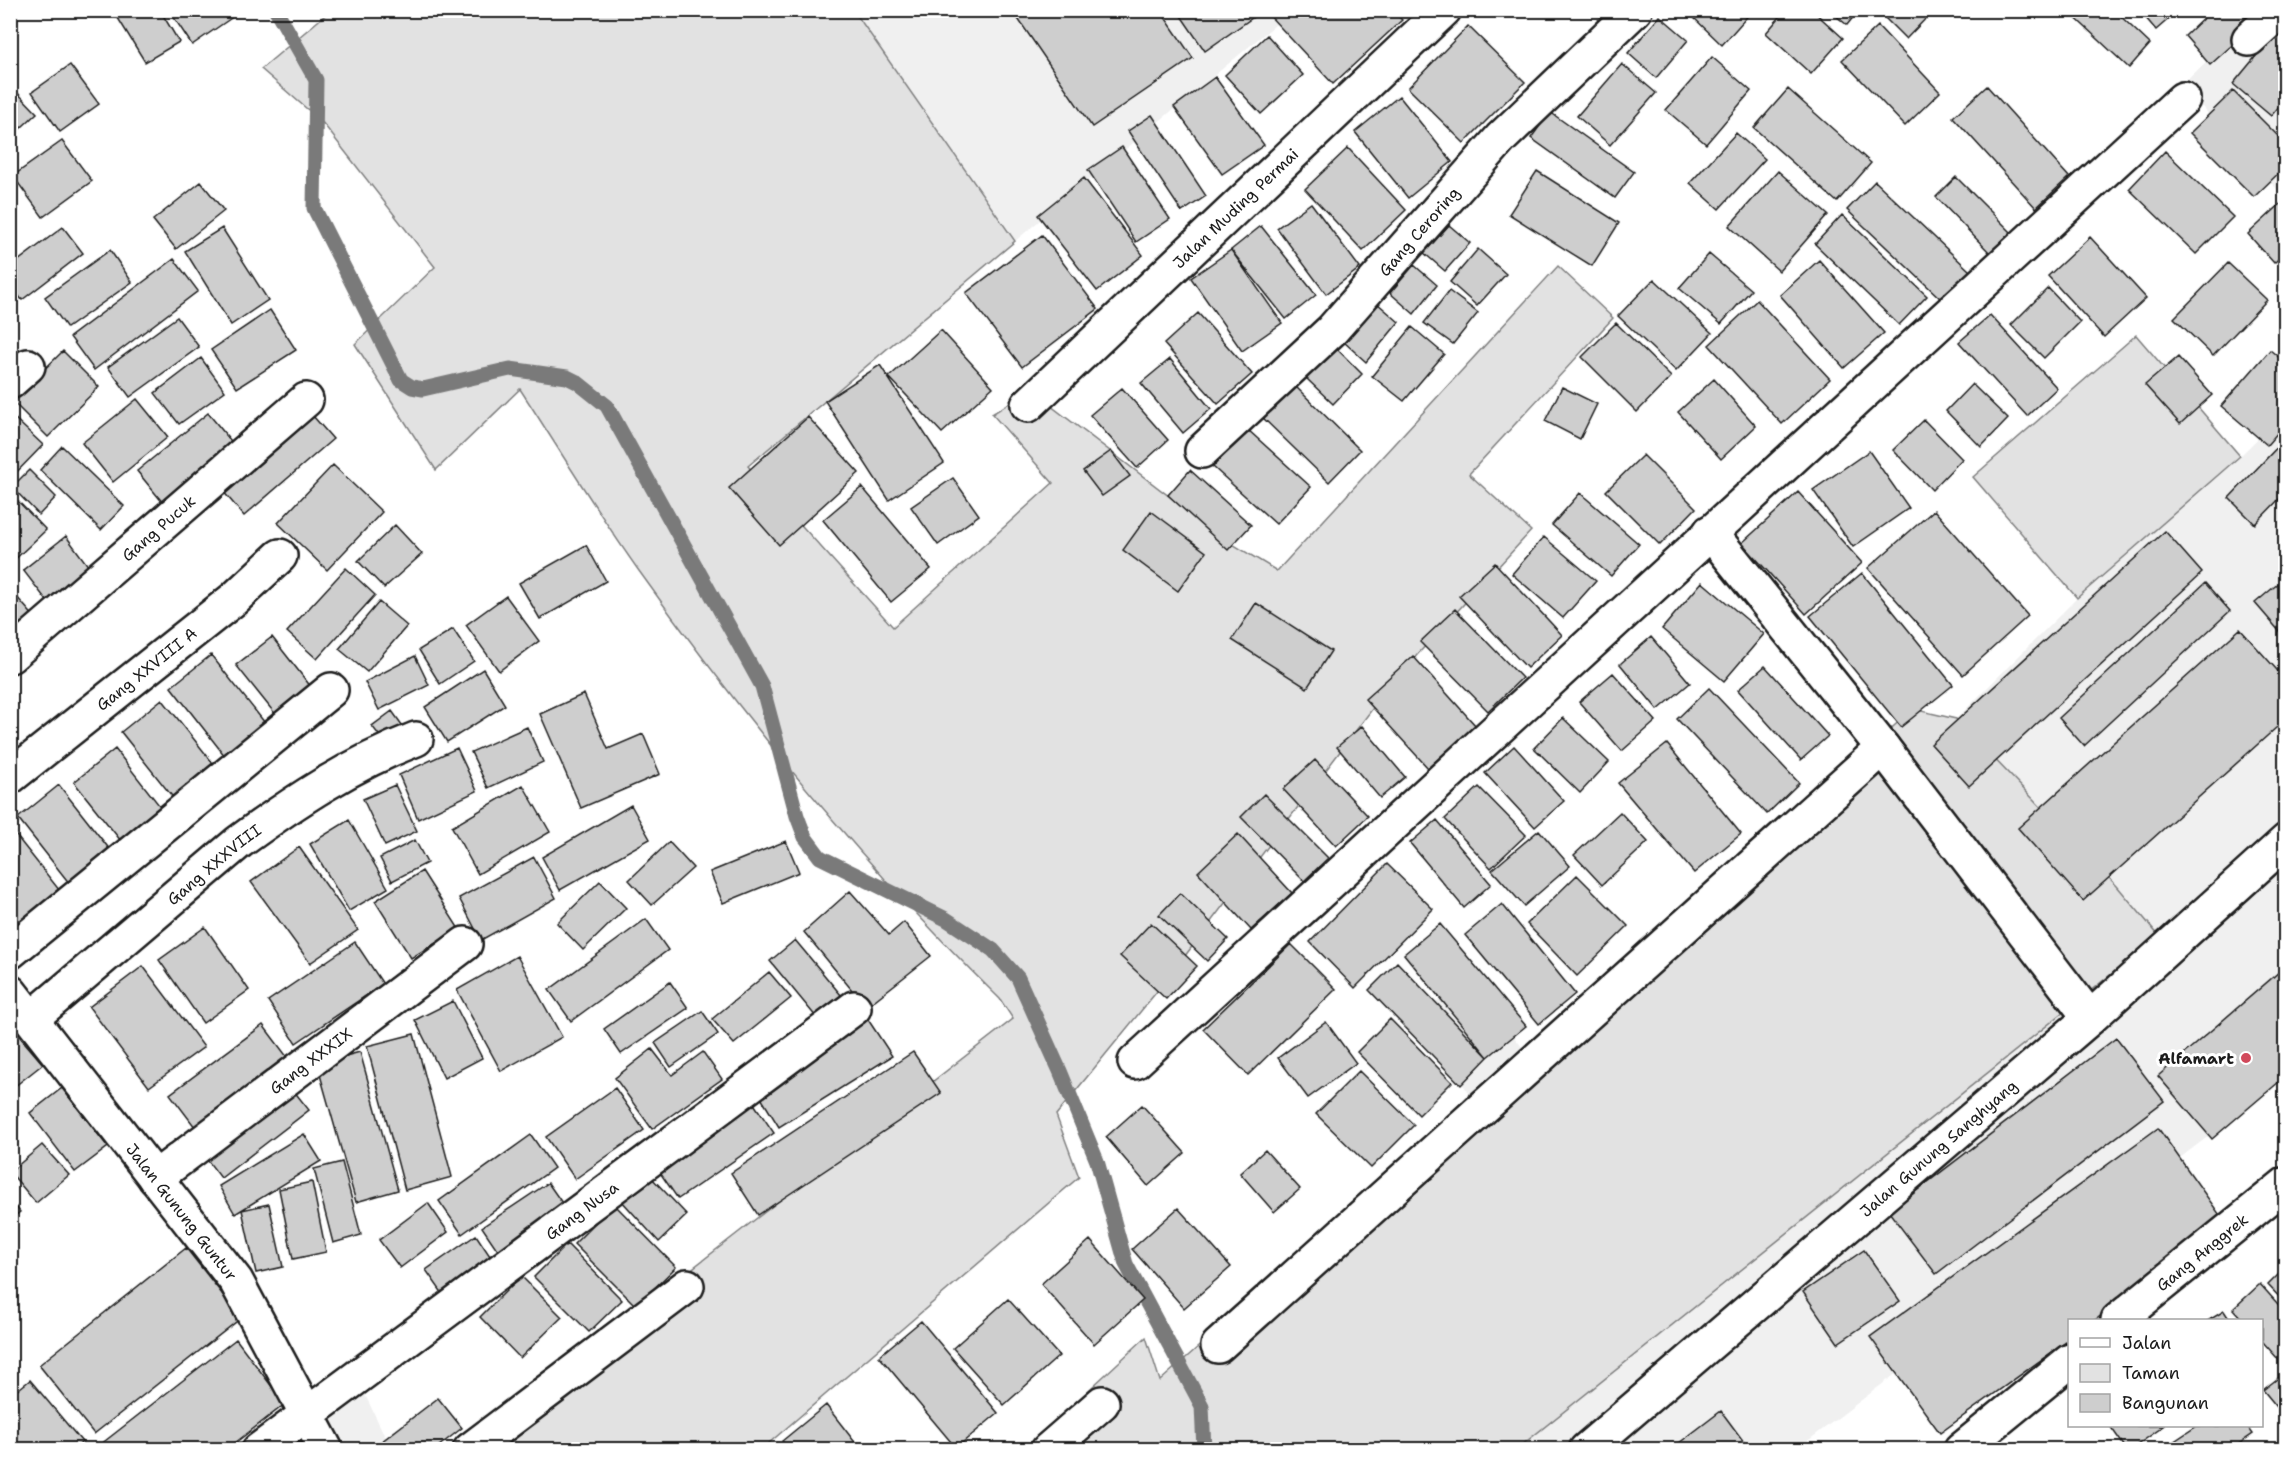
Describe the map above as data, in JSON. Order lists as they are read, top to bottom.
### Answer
{
  "streets": {
    "street": [
      "Jalan Muding Permai",
      "Gang Ceroring",
      "Gang Pucuk",
      "Gang XXVIII A",
      "Gang XXXVIII",
      "Gang XXXIX",
      "Jalan Gunung Sanghyang",
      "Gang Nusa",
      "Jalan Gunung Guntur",
      "Gang Anggrek"
    ]
  },
  "crossings": [
    ["Gang XXXVIII", "Jalan Gunung Guntur"],
    ["Gang XXXIX", "Jalan Gunung Guntur"],
    ["Gang Nusa", "Jalan Gunung Guntur"]
  ],
  "places": ["Alfamart"],
  "legend": ["Jalan", "Taman", "Bangunan"]
}
